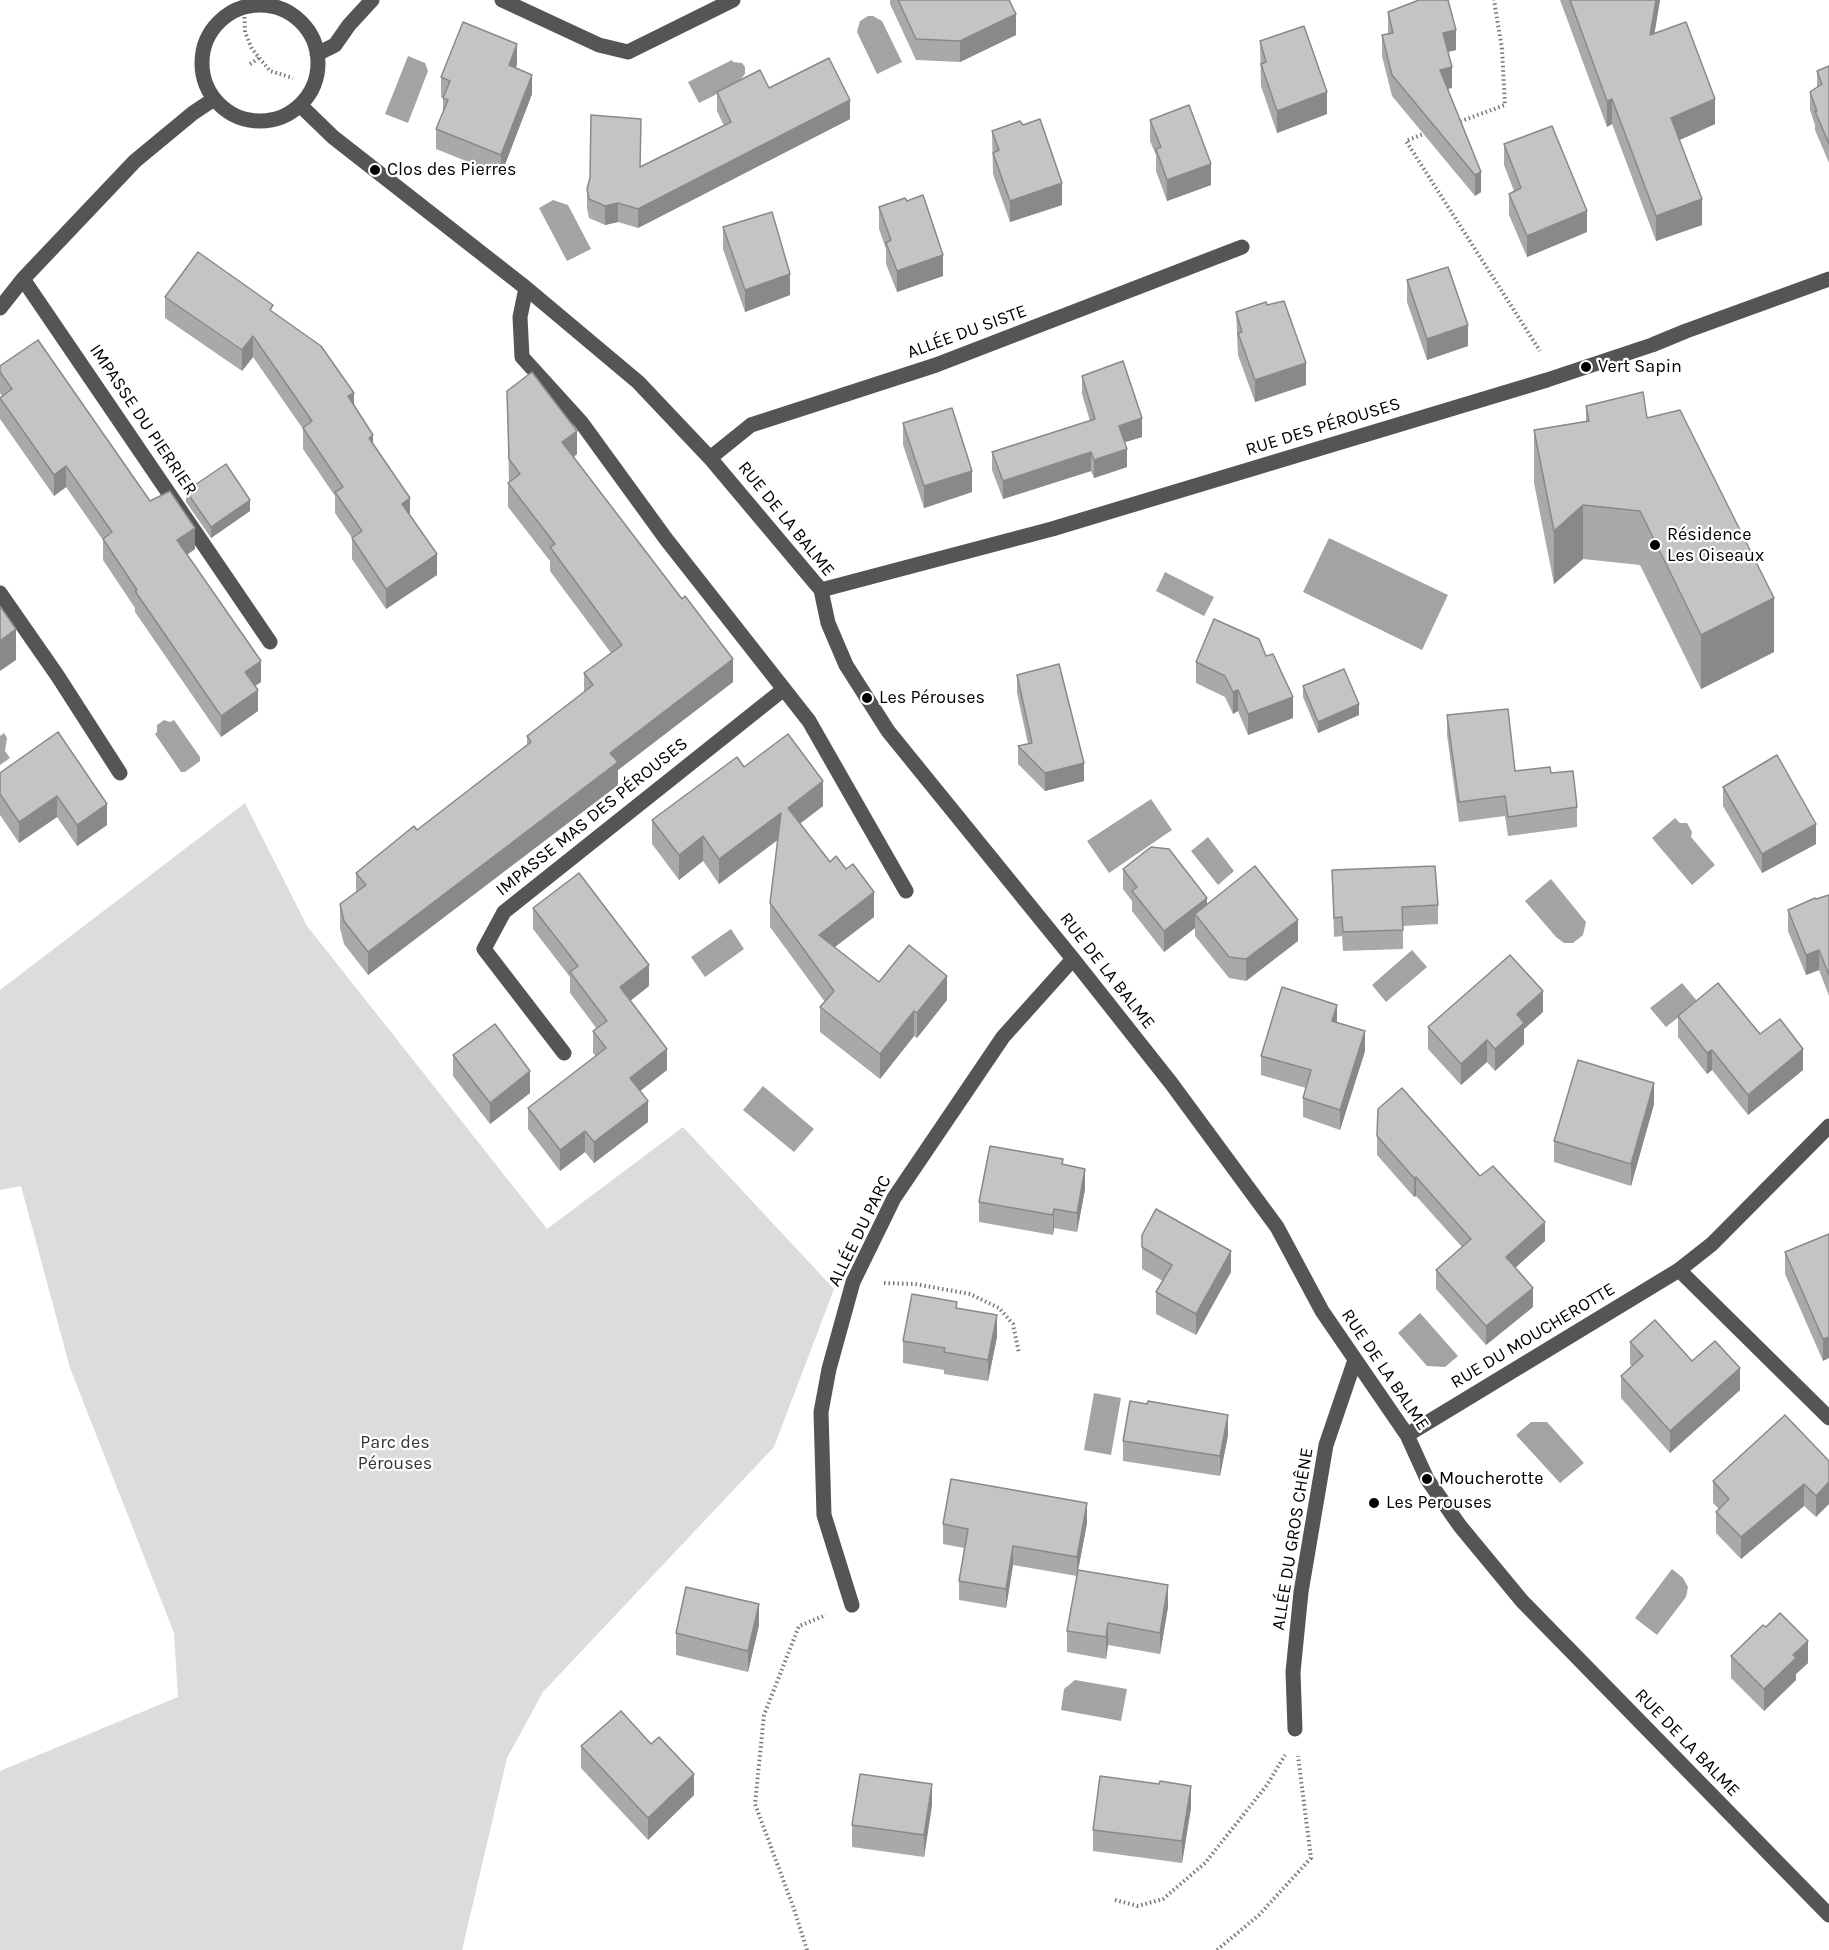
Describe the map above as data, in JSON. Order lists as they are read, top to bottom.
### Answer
{
  "streets": {
    "street": [
      "ALLÉE DU SISTE",
      "IMPASSE DU PIERRIER",
      "RUE DES PÉROUSES",
      "RUE DE LA BALME",
      "IMPASSE MAS DES PÉROUSES",
      "ALLÉE DU PARC",
      "RUE DU MOUCHEROTTE",
      "ALLÉE DU GROS CHÊNE"
    ]
  },
  "crossings": [
    ["ALLÉE DU SISTE", "RUE DE LA BALME"],
    ["RUE DES PÉROUSES", "RUE DE LA BALME"],
    ["RUE DE LA BALME", "ALLÉE DU PARC"],
    ["RUE DE LA BALME", "RUE DU MOUCHEROTTE"],
    ["RUE DE LA BALME", "ALLÉE DU GROS CHÊNE"]
  ],
  "parks": ["Parc des Pérouses"],
  "places": [
    "Clos des Pierres",
    "Vert Sapin",
    "Résidence Les Oiseaux",
    "Les Pérouses",
    "Moucherotte",
    "Les Perouses"
  ]
}
